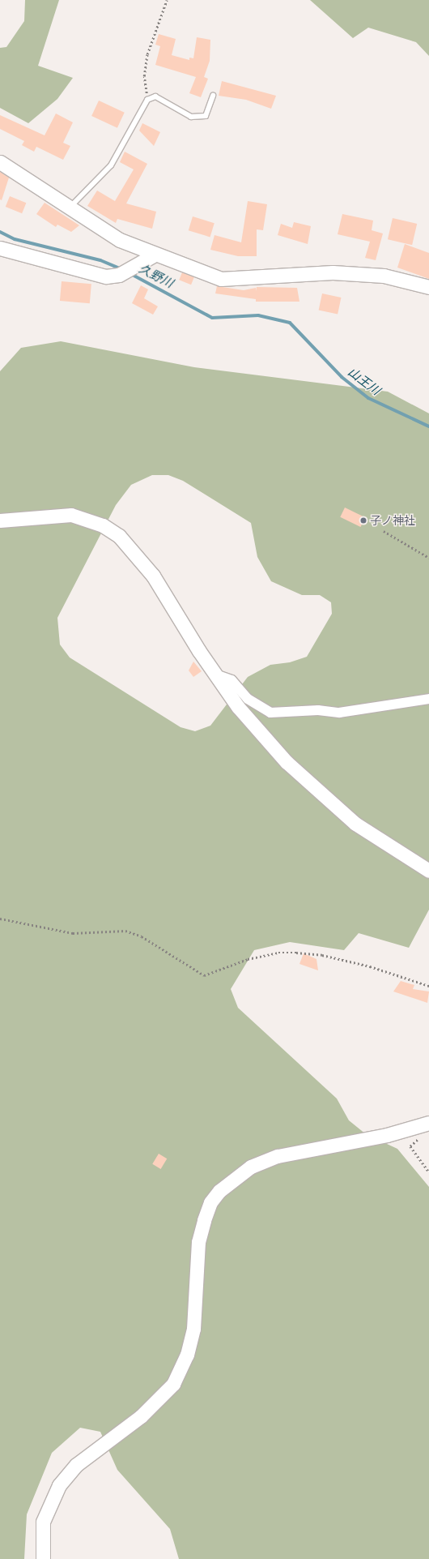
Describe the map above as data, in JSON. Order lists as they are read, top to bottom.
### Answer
{
  "water": ["久野川", "山王川"],
  "places": ["子ノ神社"]
}
